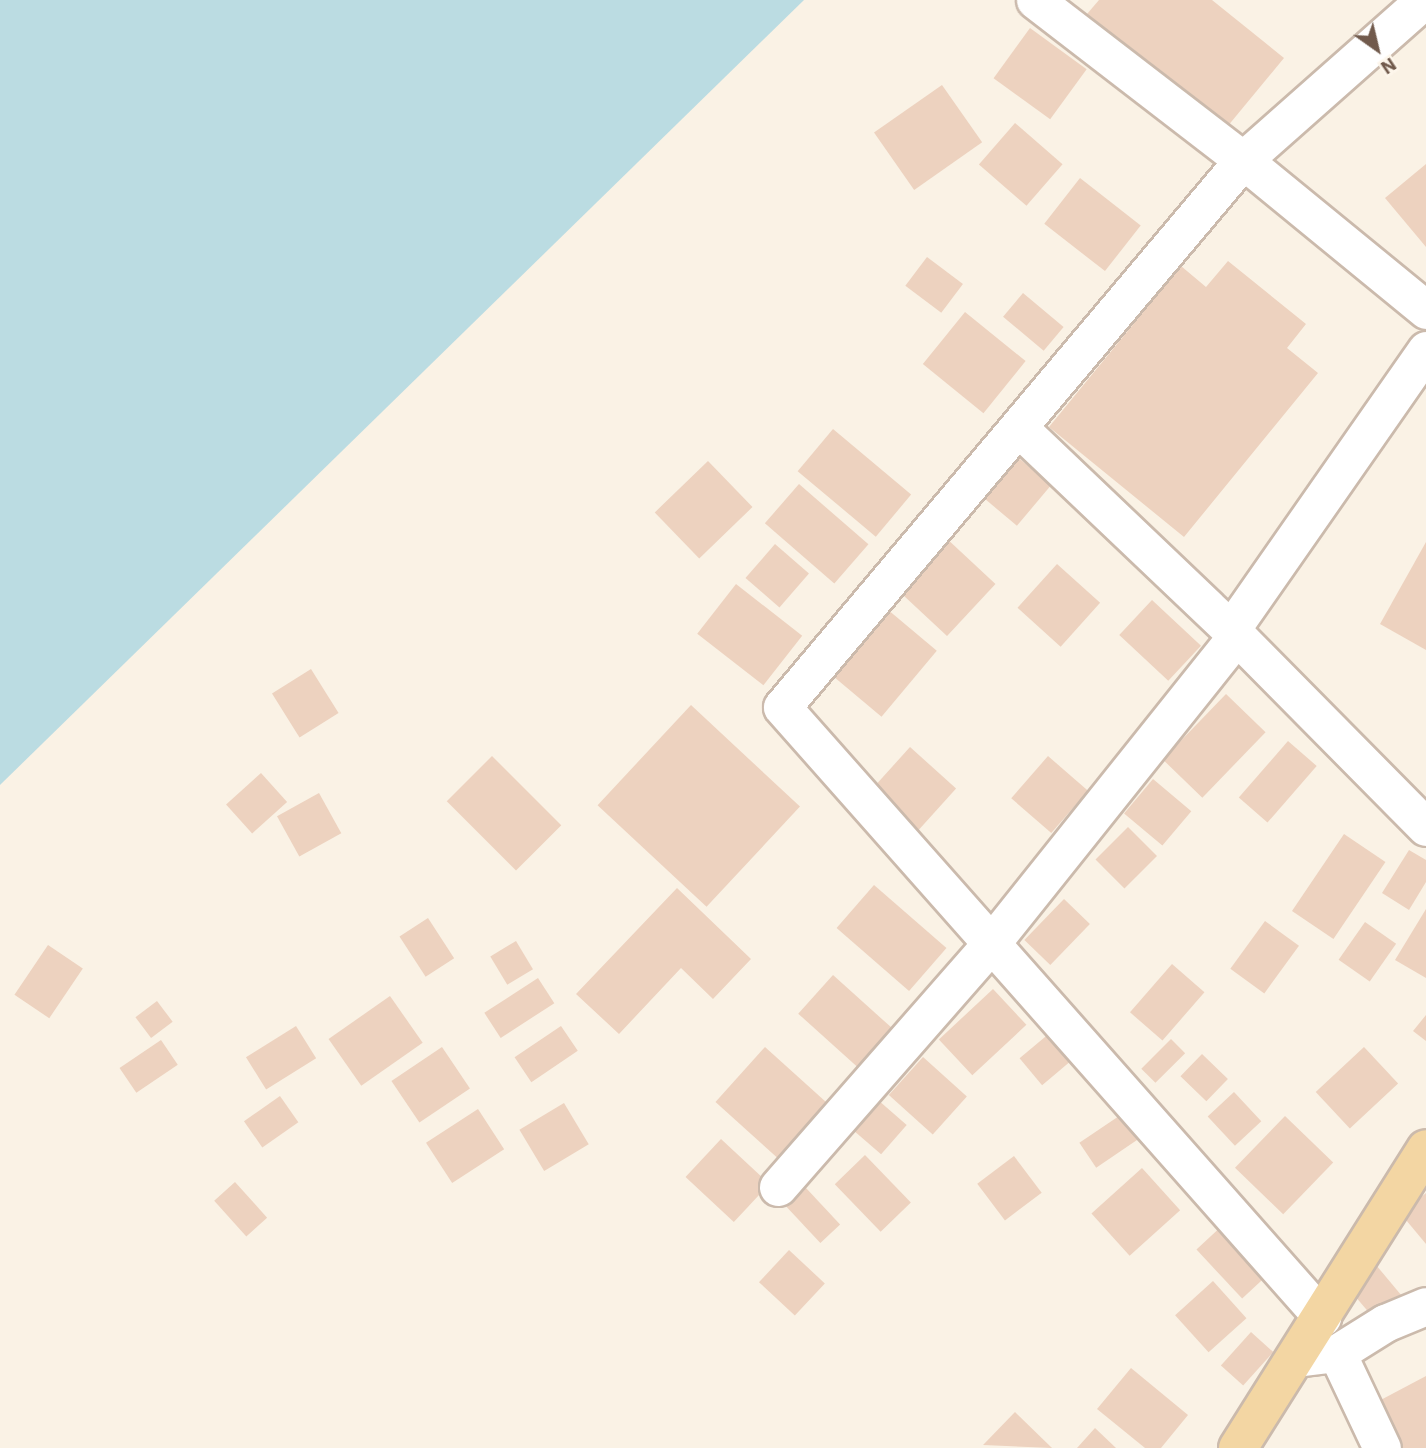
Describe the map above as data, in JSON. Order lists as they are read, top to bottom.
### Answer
{
  "north": "bottom right"
}
